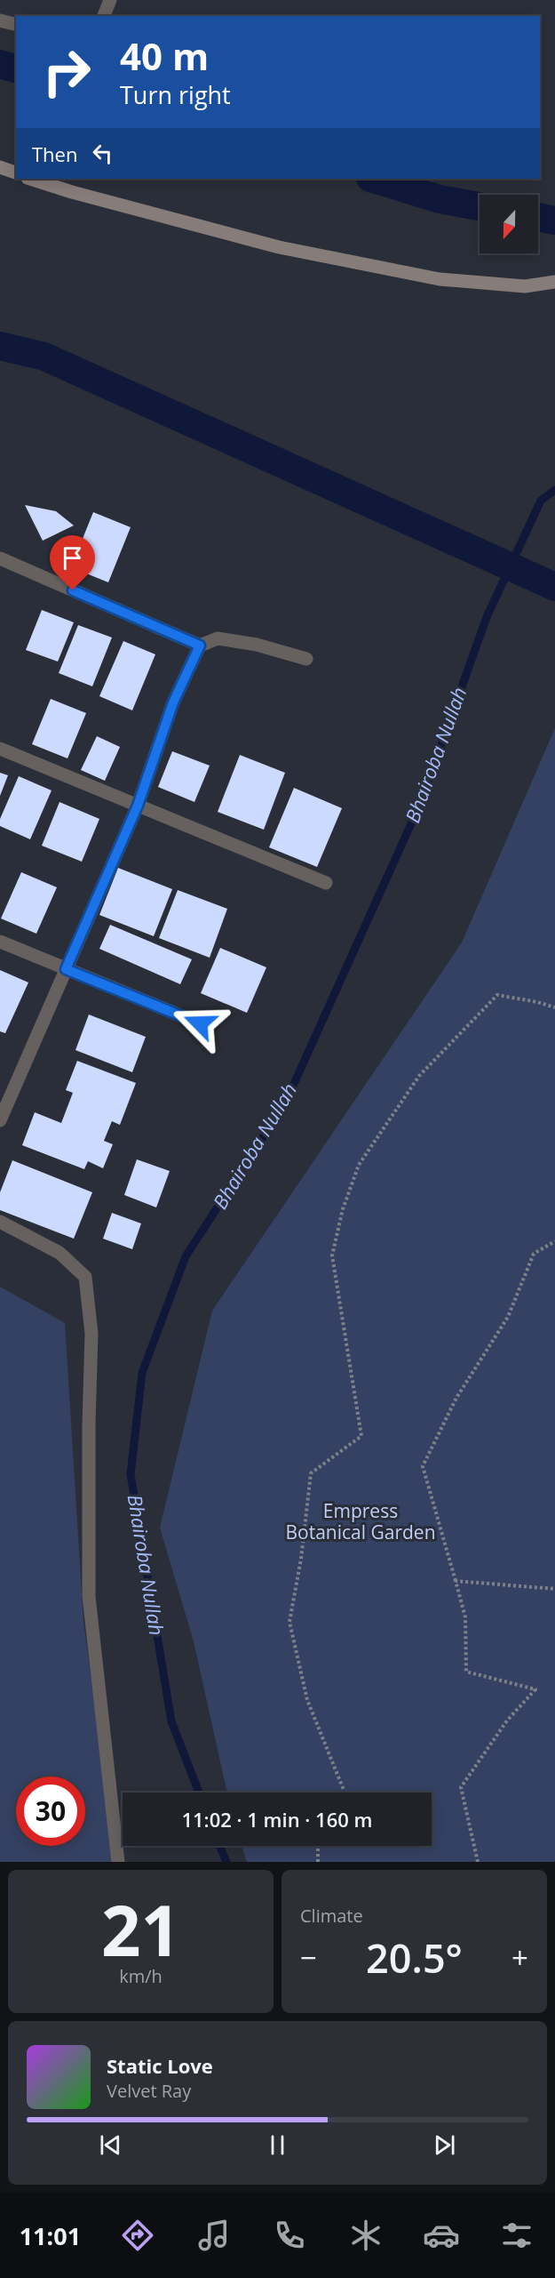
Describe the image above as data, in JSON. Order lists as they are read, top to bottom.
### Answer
{
  "water": ["Bhairoba Nullah"],
  "parks": ["Empress Botanical Garden"],
  "north": "bottom",
  "page": {
    "turn": ["40 m", "Turn right"],
    "then": "Then",
    "limit": "30",
    "trip": "11:02 · 1 min · 160 m",
    "tile": [
      ["21", "km/h"],
      "Climate"
    ],
    "heat": ["−", "20.5°", "+"],
    "song": ["Static Love", "Velvet Ray"],
    "tabs": "11:01"
  }
}
